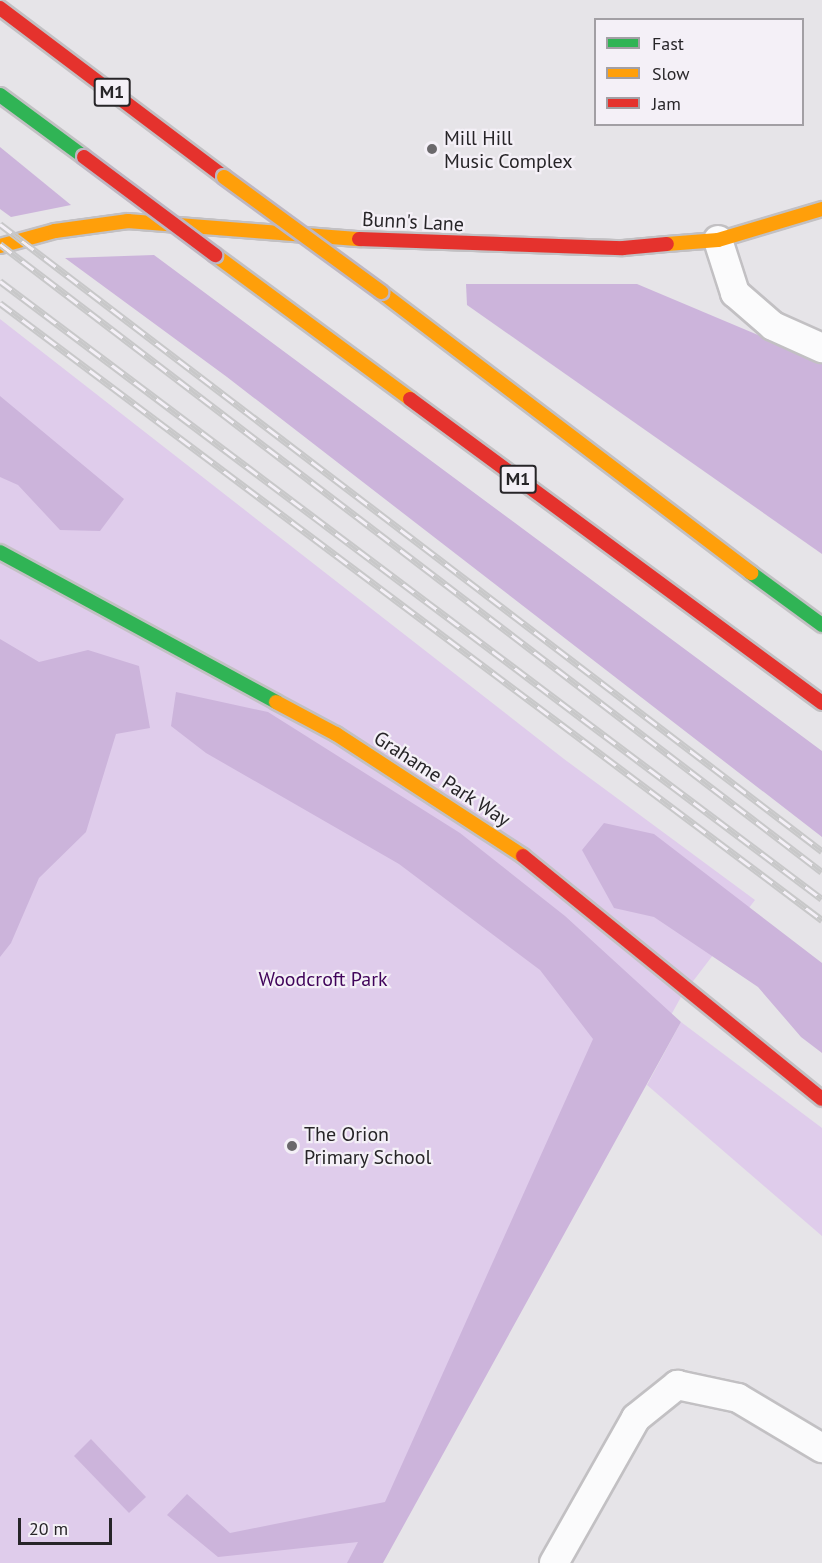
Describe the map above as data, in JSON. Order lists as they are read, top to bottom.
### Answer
{
  "streets": {
    "main road": ["M1", "Bunn's Lane", "Grahame Park Way"]
  },
  "parks": ["Woodcroft Park"],
  "places": ["Mill Hill Music Complex", "The Orion Primary School"],
  "legend": ["Fast", "Slow", "Jam"],
  "scale_bar": "20 m"
}
